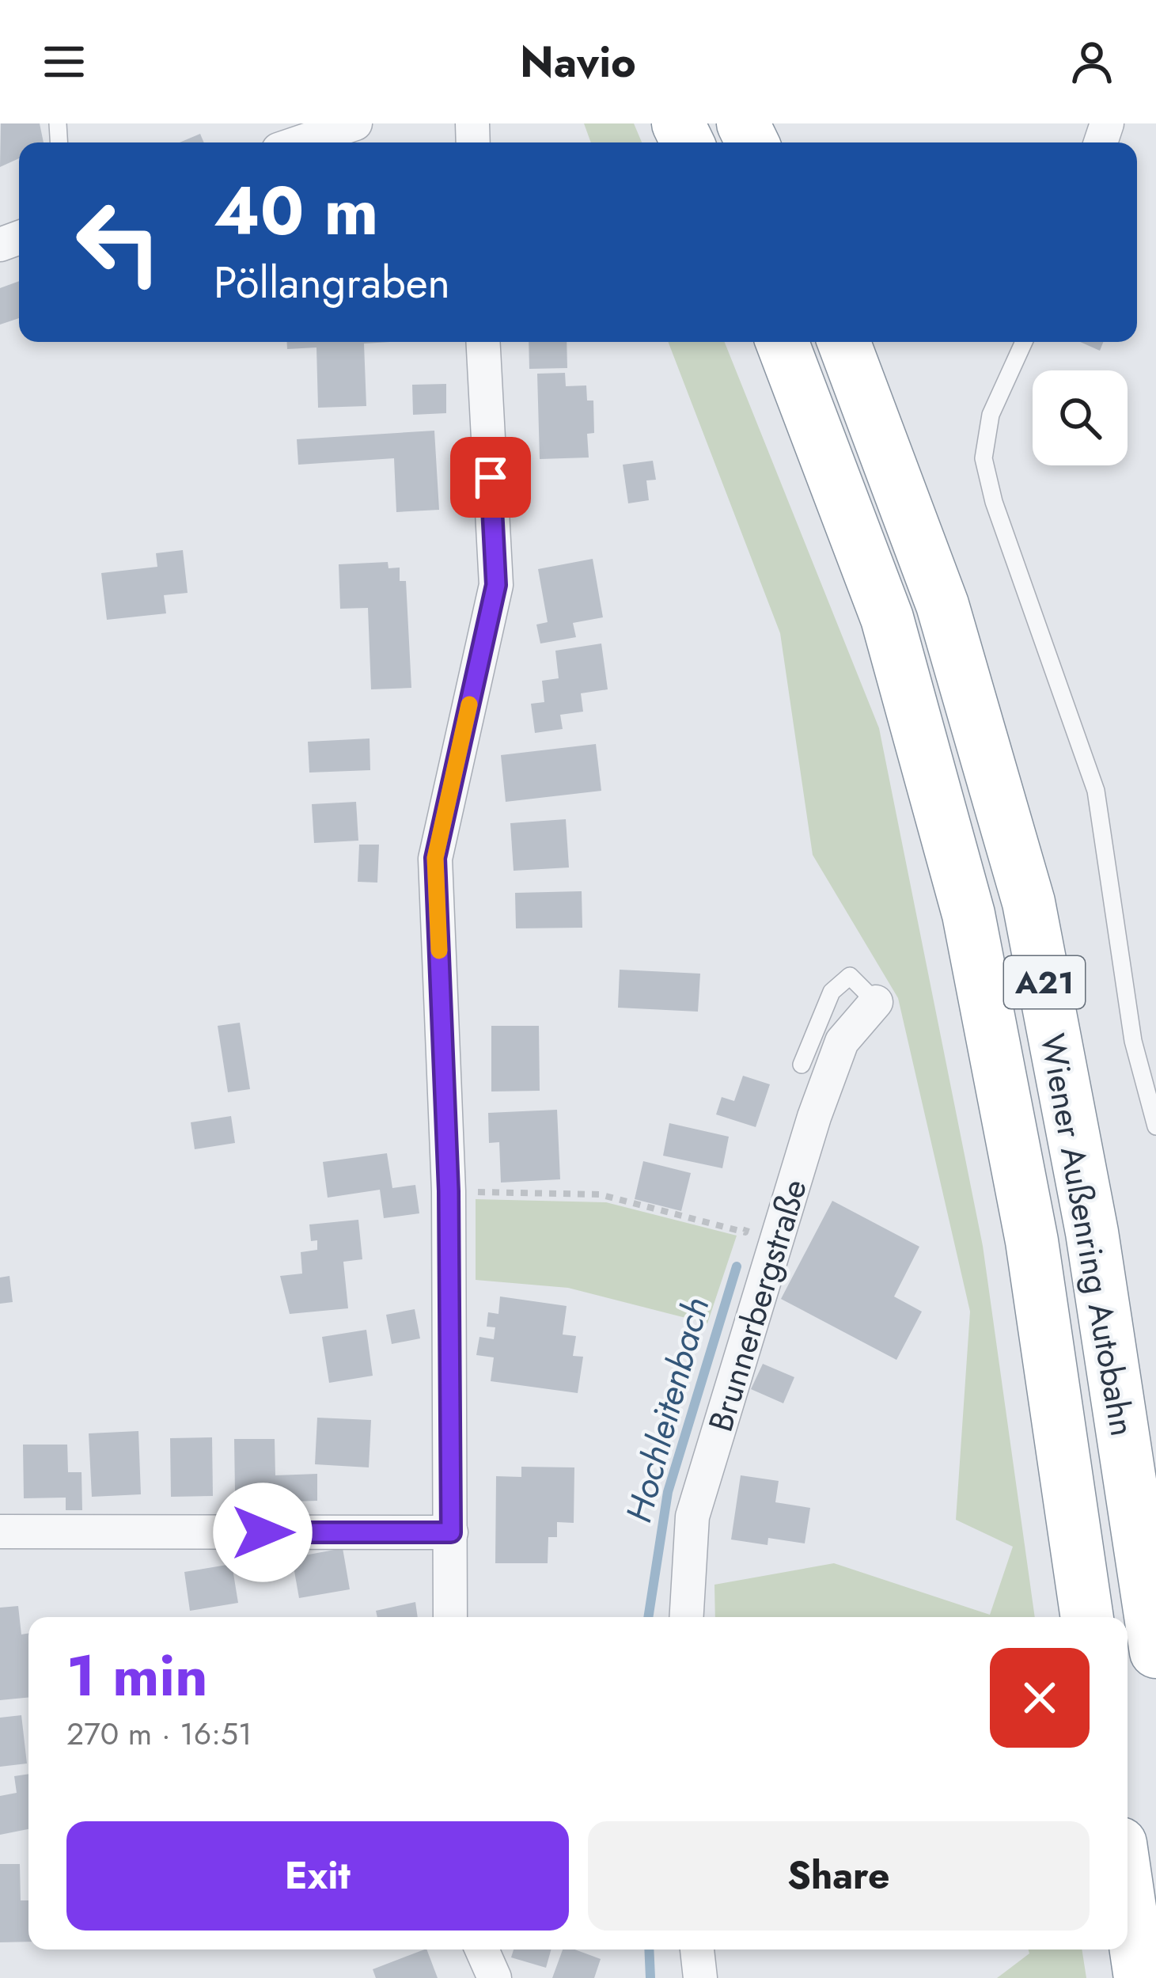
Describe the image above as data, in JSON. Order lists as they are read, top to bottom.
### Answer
{
  "streets": {
    "highway": ["A21", "Wiener Außenring Autobahn"],
    "street": ["Brunnerbergstraße"]
  },
  "water": ["Hochleitenbach"],
  "page": {
    "header": "Navio",
    "turn": ["40 m", "Pöllangraben"],
    "heading": ["1 min", "270 m · 16:51"],
    "buttons": ["Exit", "Share"]
  }
}
